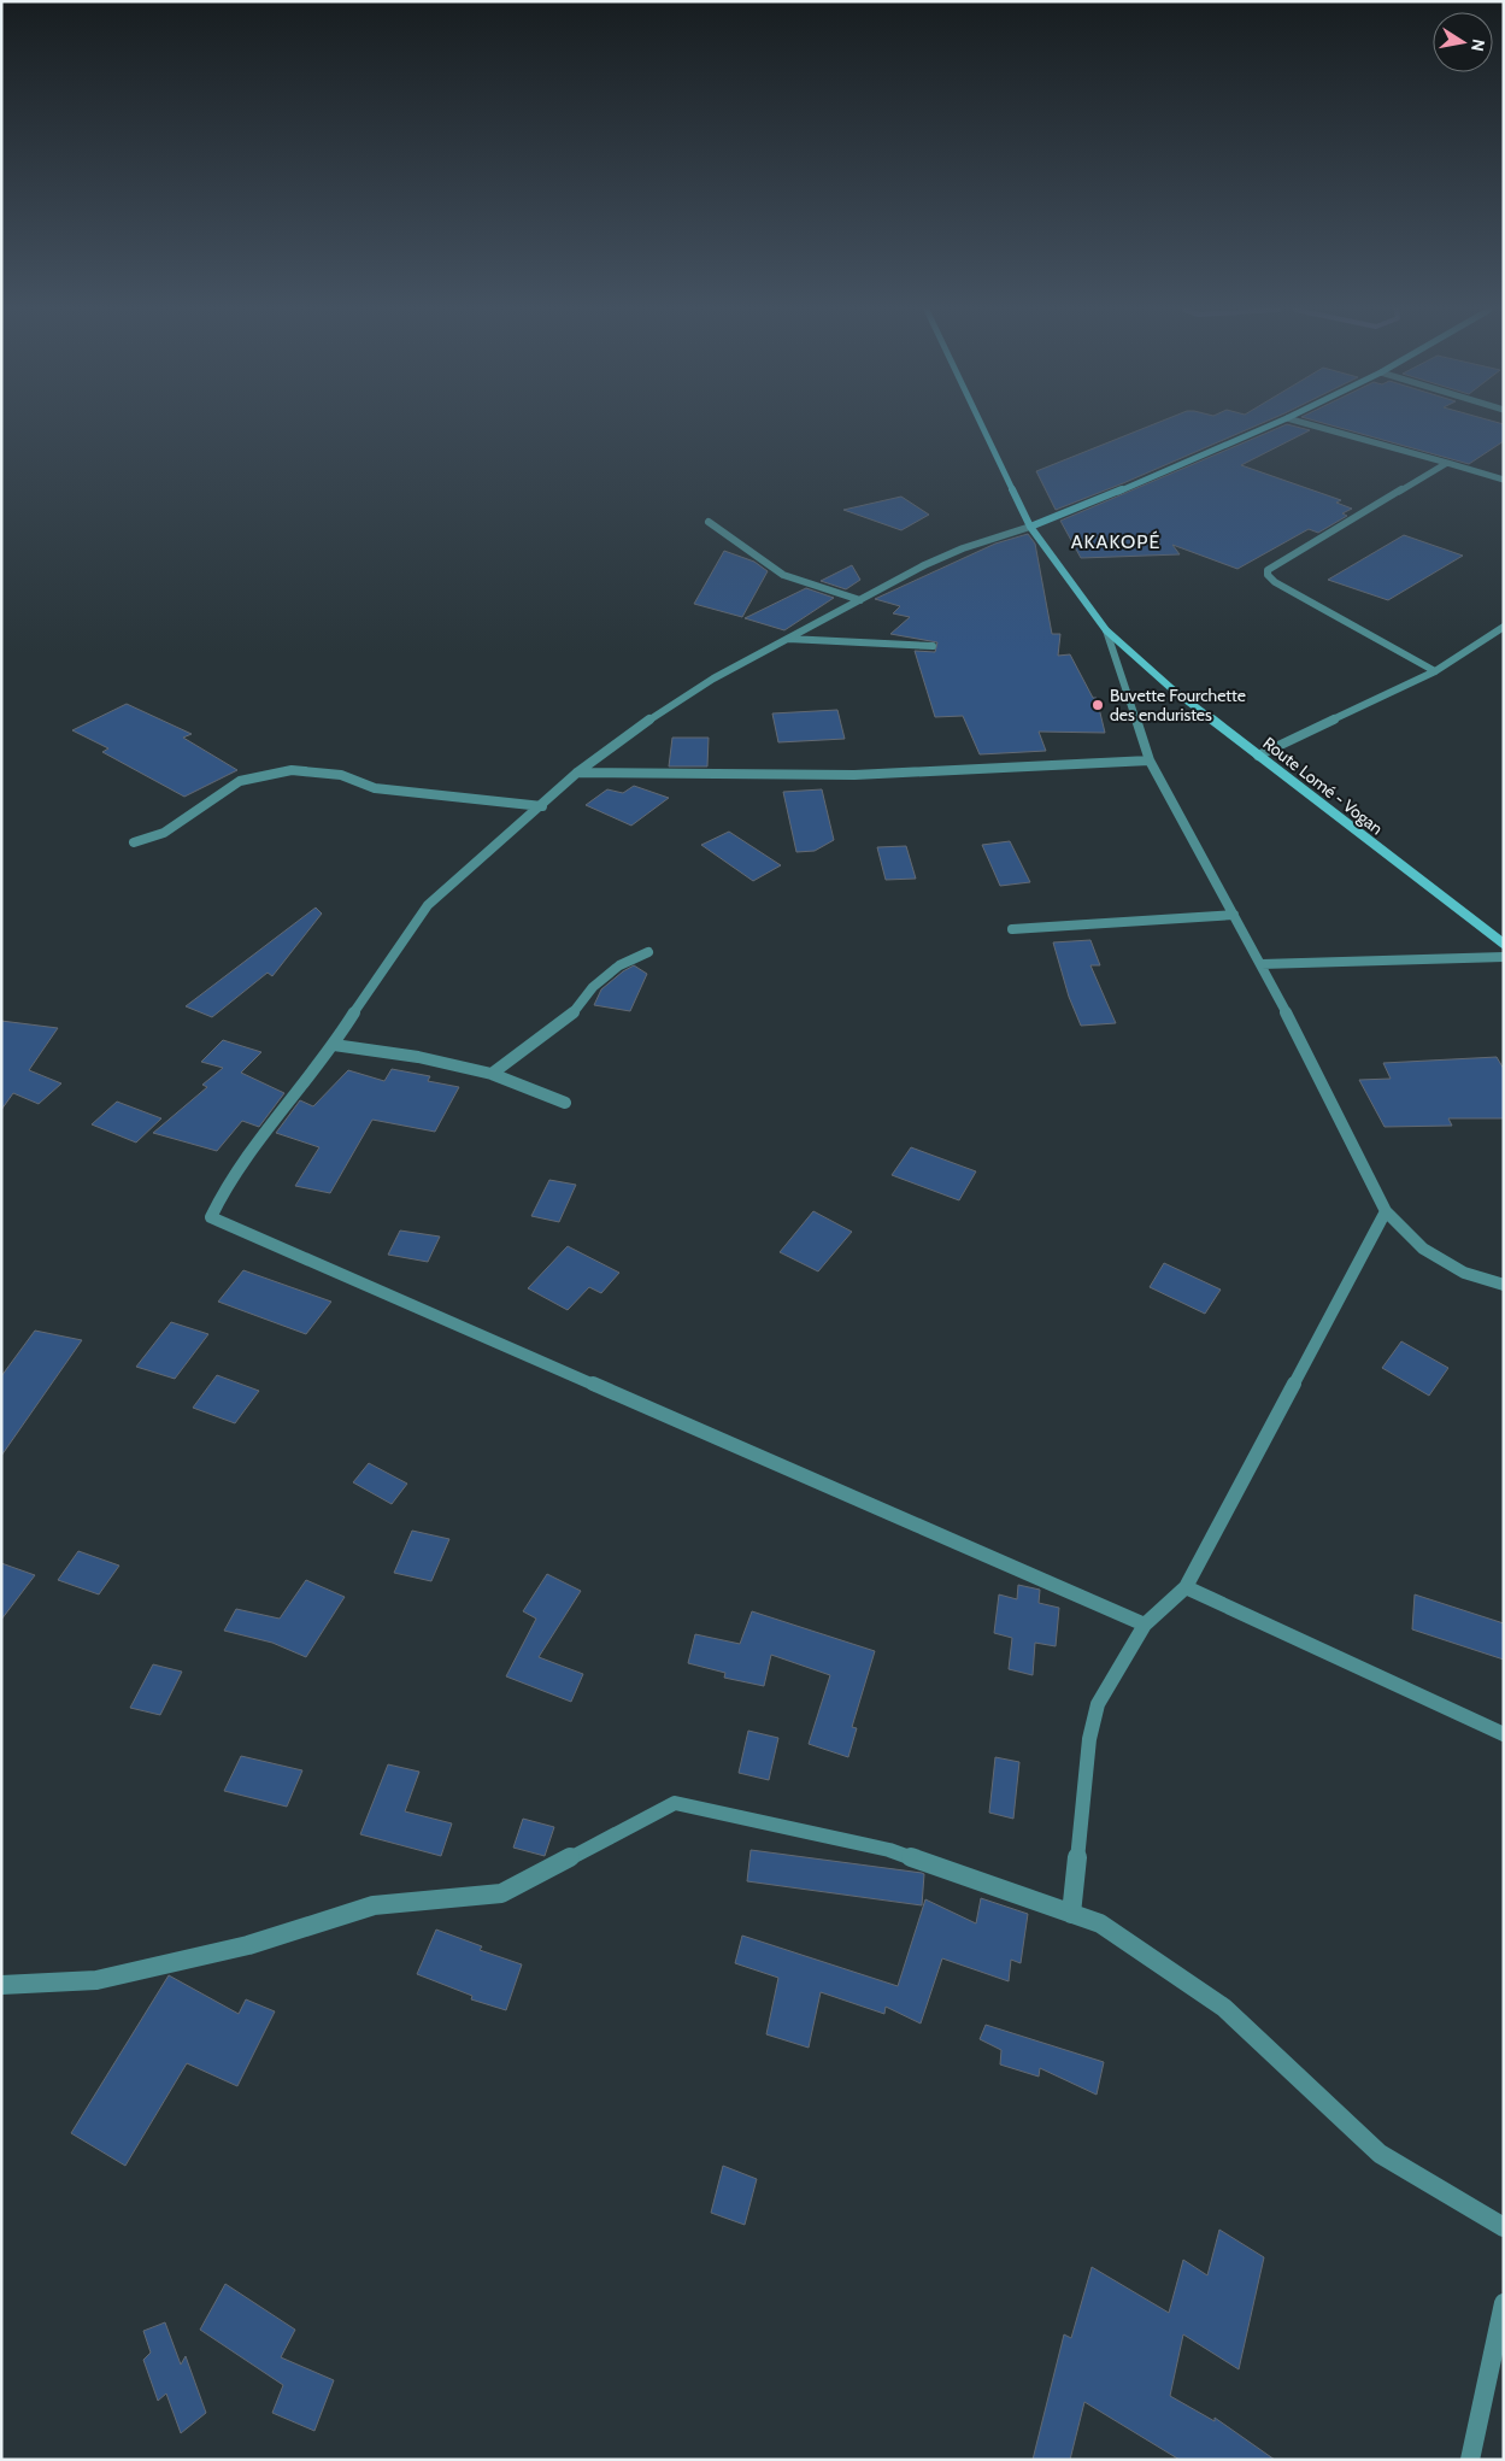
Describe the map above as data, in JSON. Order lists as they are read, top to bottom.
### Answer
{
  "streets": {
    "main road": ["Route Lomé - Vogan"]
  },
  "districts": ["AKAKOPÉ"],
  "places": ["Buvette Fourchette des enduristes"],
  "north": "right"
}
